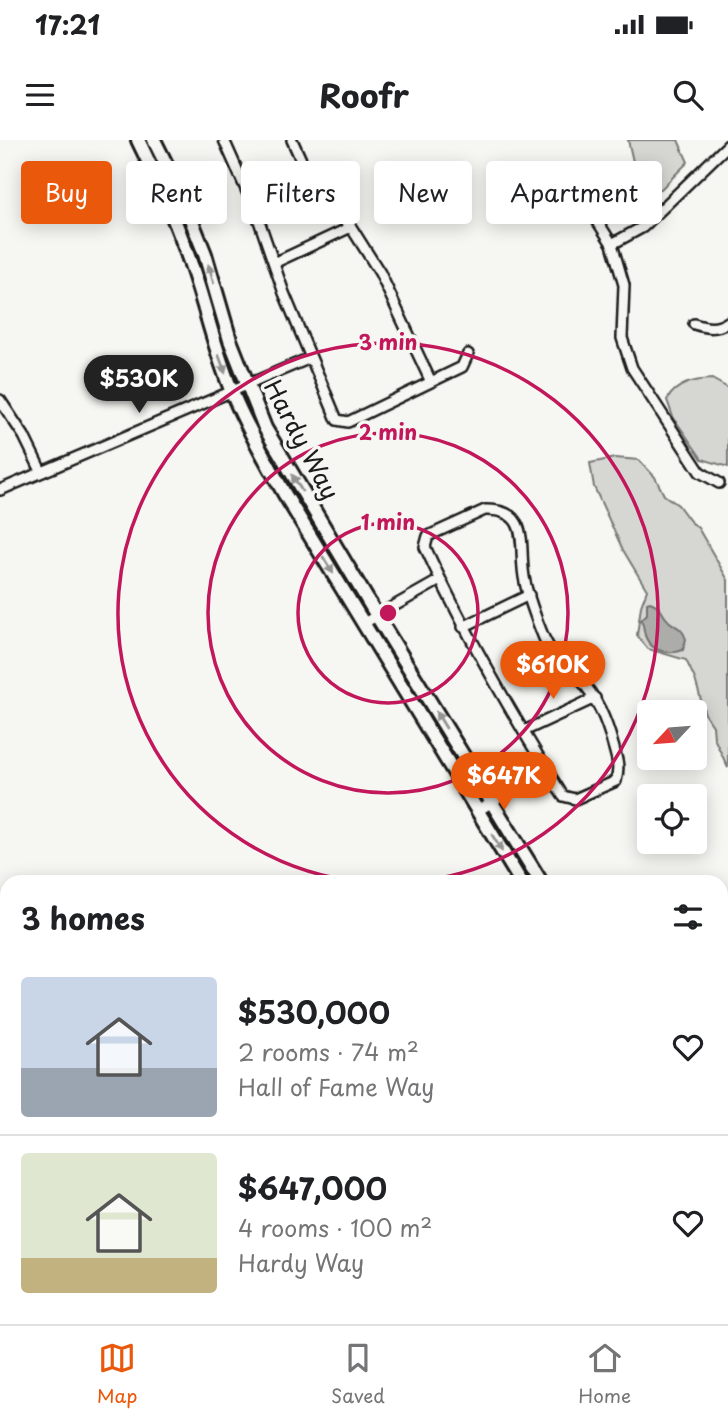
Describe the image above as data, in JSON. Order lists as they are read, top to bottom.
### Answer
{
  "streets": {
    "main road": ["Hardy Way"]
  },
  "north": "bottom left",
  "page": {
    "status": "17:21",
    "header": "Roofr",
    "chip": [
      "Buy",
      "Rent",
      "Filters",
      "New",
      "Apartment"
    ],
    "price": ["$530K", "$610K", "$647K"],
    "heading": "3 homes",
    "list": [
      {
        "name": "$530,000",
        "note": "2 rooms · 74 m² · Hall of Fame Way"
      },
      {
        "name": "$647,000",
        "note": "4 rooms · 100 m² · Hardy Way"
      }
    ],
    "tabs": ["Map", "Saved", "Home"]
  },
  "rings": ["3 min", "2 min", "1 min"]
}
